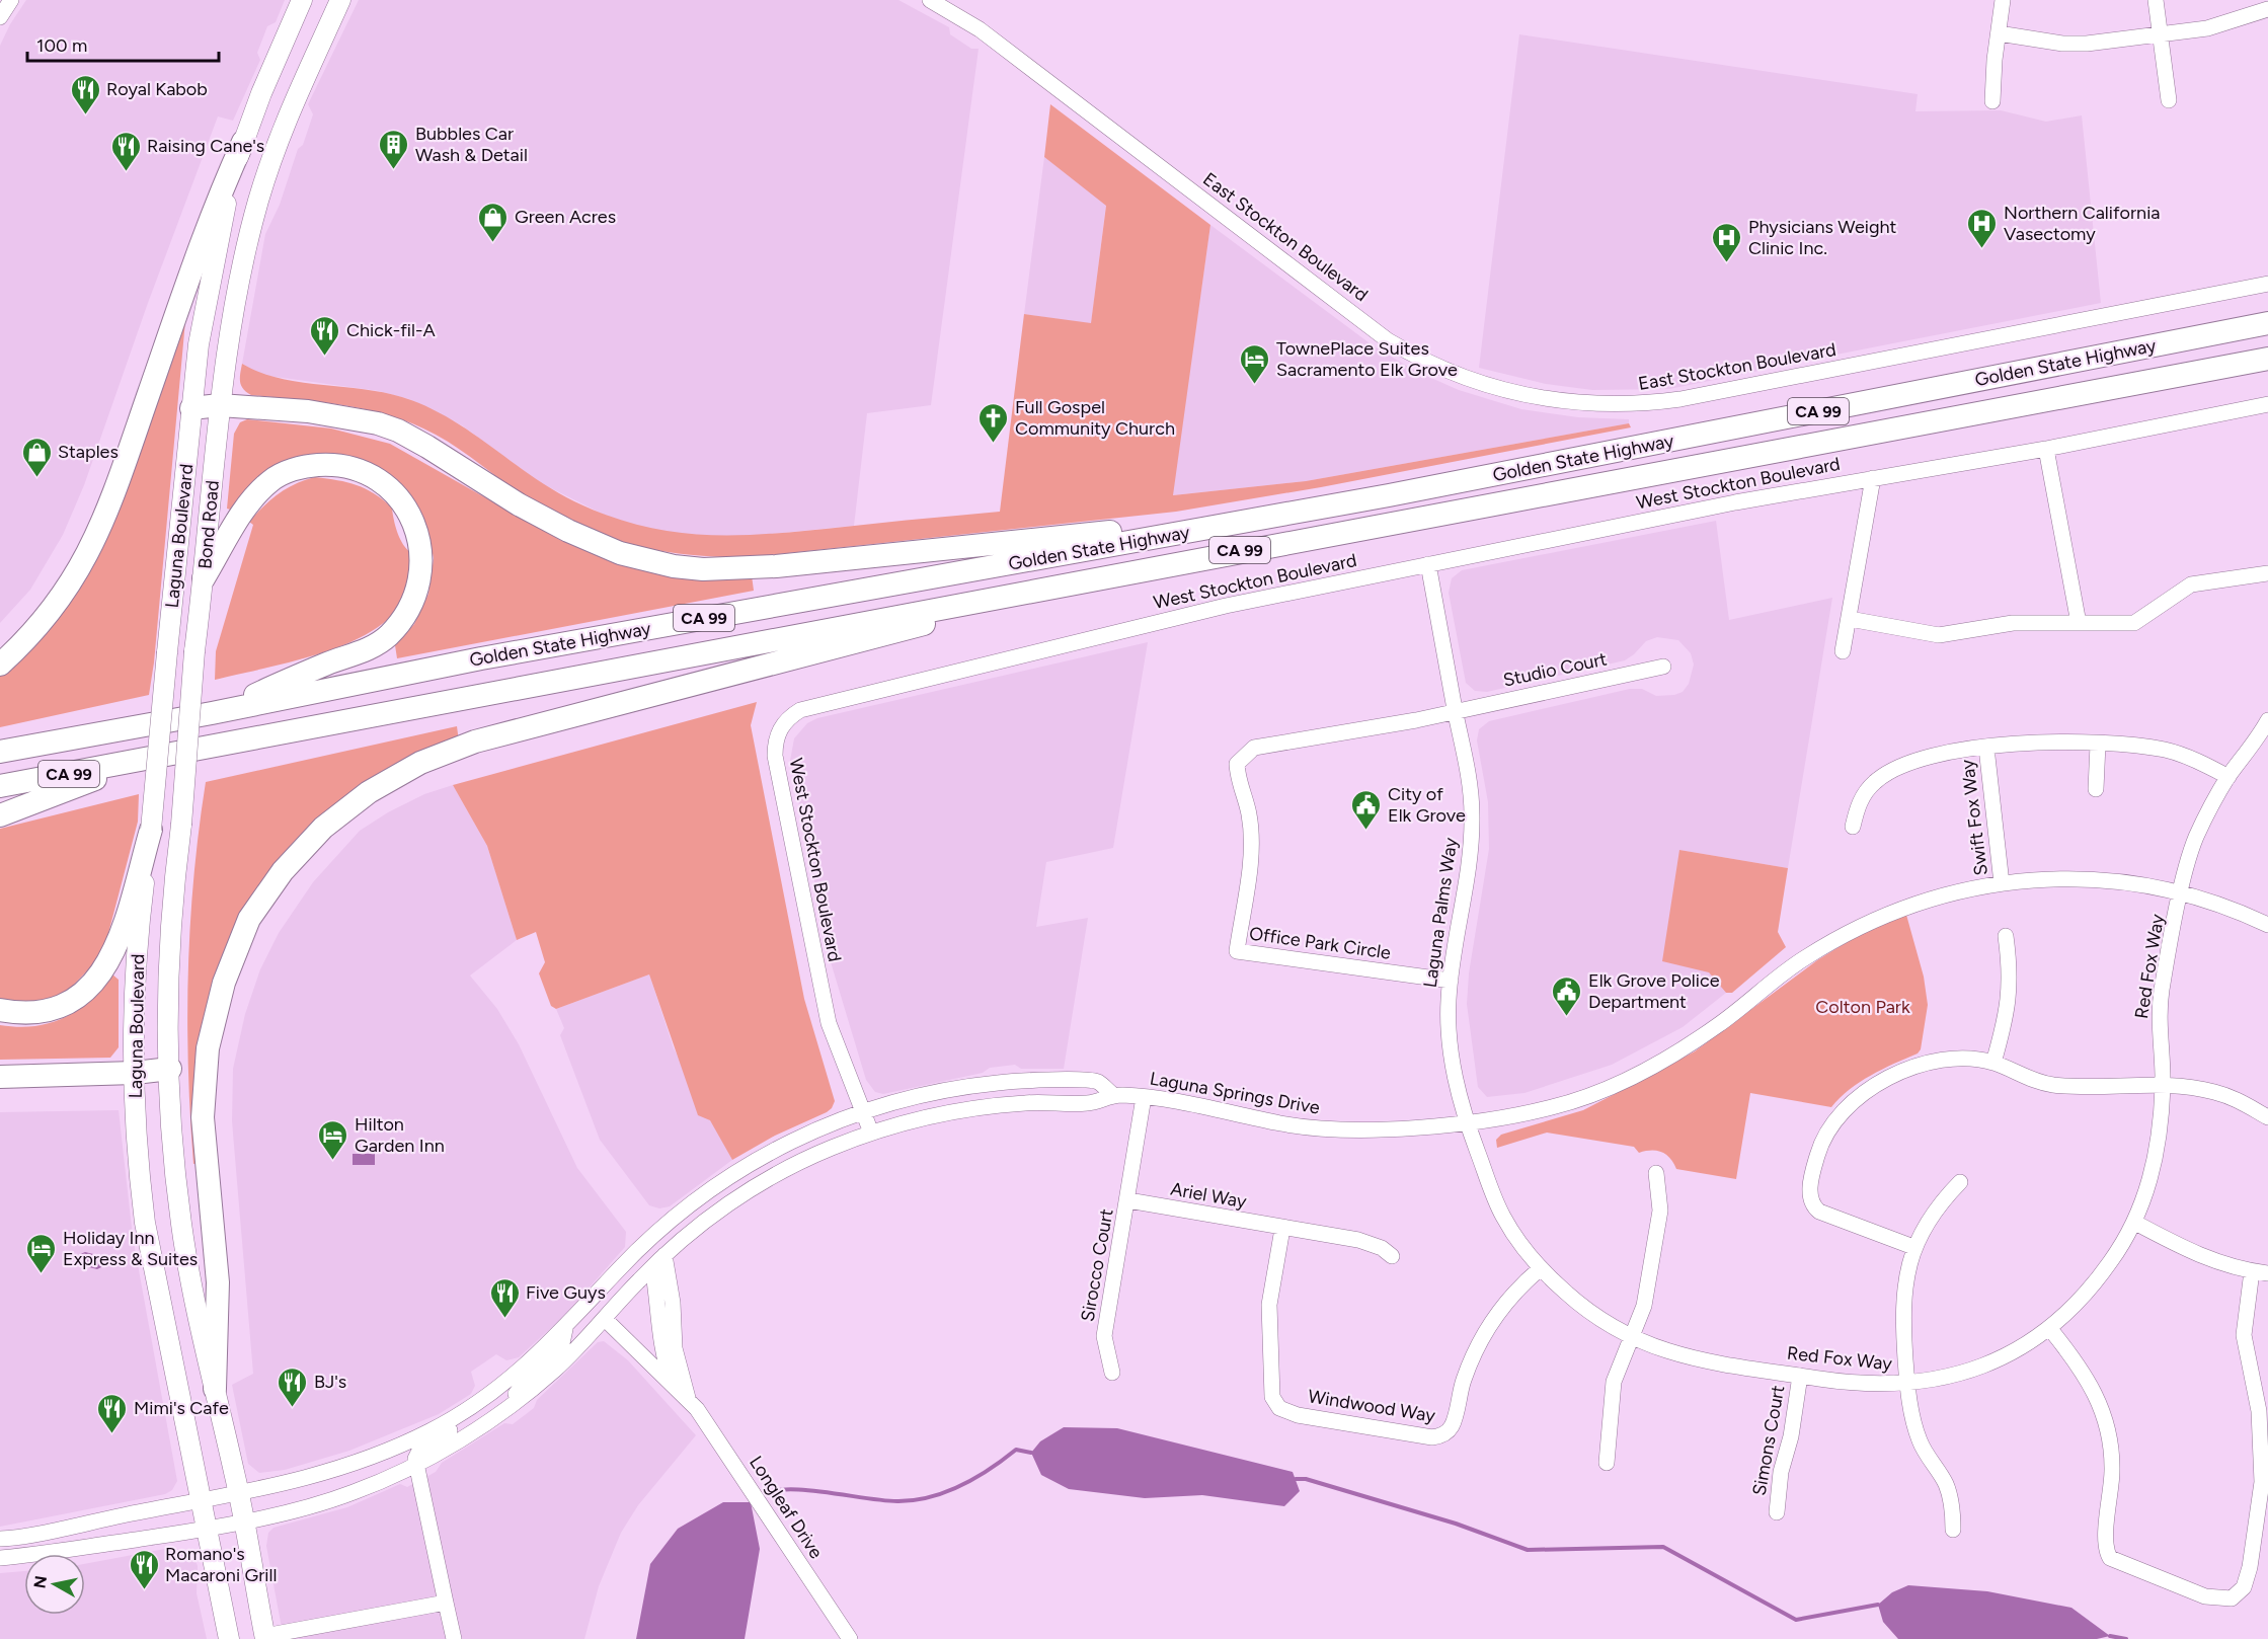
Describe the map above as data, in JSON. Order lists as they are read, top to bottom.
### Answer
{
  "streets": {
    "highway": ["Golden State Highway", "CA 99"],
    "main road": ["Bond Road", "Laguna Boulevard"],
    "street": [
      "East Stockton Boulevard",
      "West Stockton Boulevard",
      "Studio Court",
      "Swift Fox Way",
      "Laguna Palms Way",
      "Office Park Circle",
      "Red Fox Way",
      "Laguna Springs Drive",
      "Ariel Way",
      "Sirocco Court",
      "Windwood Way",
      "Simons Court",
      "Longleaf Drive"
    ]
  },
  "crossings": [
    ["West Stockton Boulevard", "Laguna Palms Way"],
    ["West Stockton Boulevard", "Laguna Springs Drive"],
    ["Bond Road", "Laguna Boulevard"],
    ["Laguna Boulevard", "Laguna Springs Drive"],
    ["Studio Court", "Laguna Palms Way"],
    ["Studio Court", "Office Park Circle"],
    ["Swift Fox Way", "Laguna Springs Drive"],
    ["Laguna Palms Way", "Office Park Circle"],
    ["Laguna Palms Way", "Red Fox Way"],
    ["Laguna Palms Way", "Laguna Springs Drive"],
    ["Red Fox Way", "Laguna Springs Drive"],
    ["Red Fox Way", "Windwood Way"],
    ["Red Fox Way", "Simons Court"],
    ["Laguna Springs Drive", "Sirocco Court"],
    ["Laguna Springs Drive", "Longleaf Drive"],
    ["Ariel Way", "Sirocco Court"],
    ["Ariel Way", "Windwood Way"]
  ],
  "parks": ["Colton Park"],
  "places": {
    "restaurant": [
      "Royal Kabob",
      "Raising Cane's",
      "Chick-fil-A",
      "Five Guys",
      "BJ's",
      "Mimi's Cafe",
      "Romano's Macaroni Grill"
    ],
    "building": ["Bubbles Car Wash & Detail"],
    "shop": ["Green Acres", "Staples"],
    "hospital": ["Northern California Vasectomy", "Physicians Weight Clinic Inc."],
    "hotel": ["TownePlace Suites Sacramento Elk Grove", "Hilton Garden Inn", "Holiday Inn Express & Suites"],
    "church": ["Full Gospel Community Church"],
    "public building": ["City of Elk Grove", "Elk Grove Police Department"]
  },
  "scale_bar": "100 m",
  "north": "left"
}
